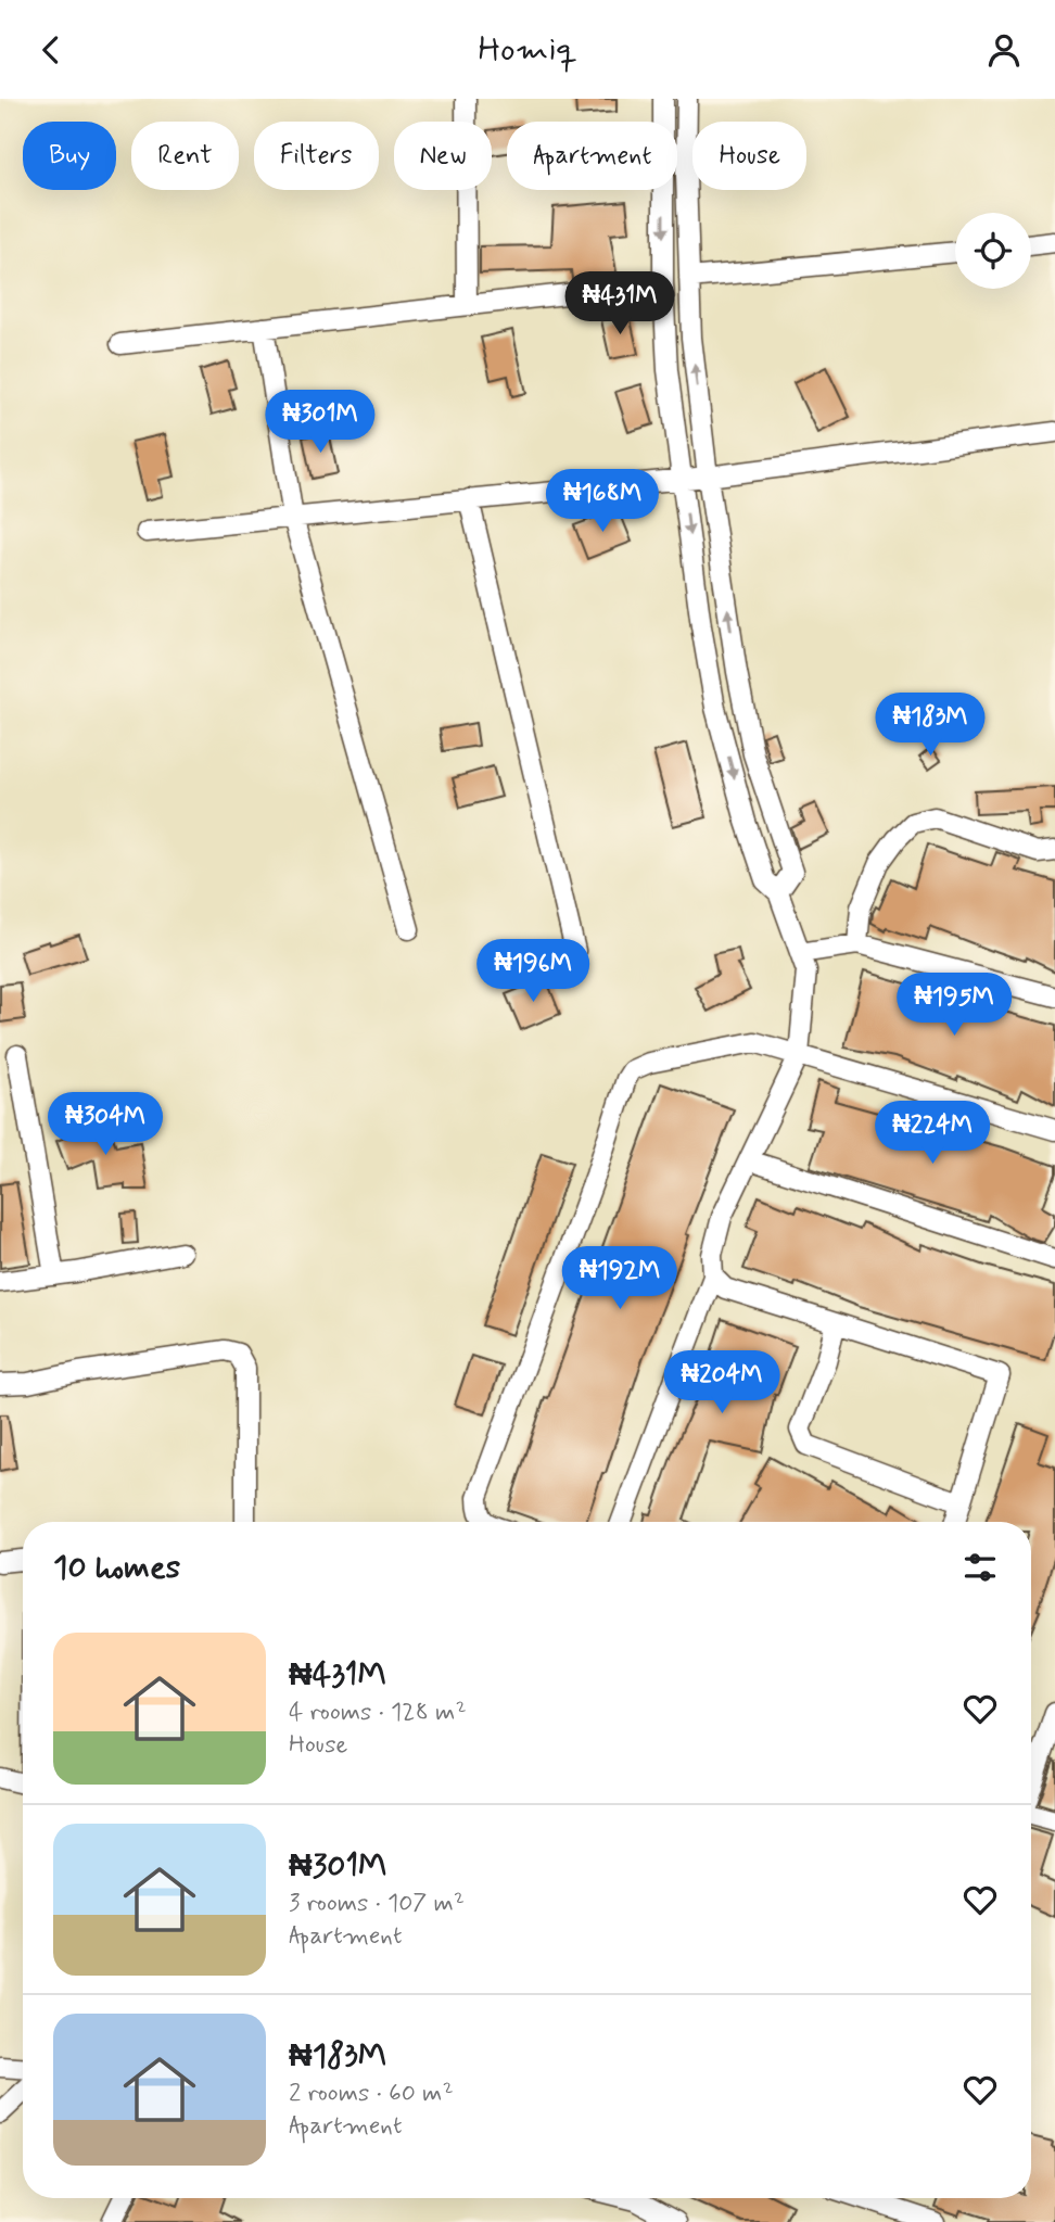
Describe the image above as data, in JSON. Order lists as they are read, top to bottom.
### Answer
{
  "page": {
    "header": "Homiq",
    "chip": [
      "Buy",
      "Rent",
      "Filters",
      "New",
      "Apartment",
      "House"
    ],
    "price": [
      "₦431M",
      "₦301M",
      "₦168M",
      "₦183M",
      "₦196M",
      "₦195M",
      "₦304M",
      "₦224M",
      "₦192M",
      "₦204M"
    ],
    "heading": "10 homes",
    "list": [
      {
        "name": "₦431M",
        "note": "4 rooms · 128 m² · House"
      },
      {
        "name": "₦301M",
        "note": "3 rooms · 107 m² · Apartment"
      },
      {
        "name": "₦183M",
        "note": "2 rooms · 60 m² · Apartment"
      }
    ]
  }
}
